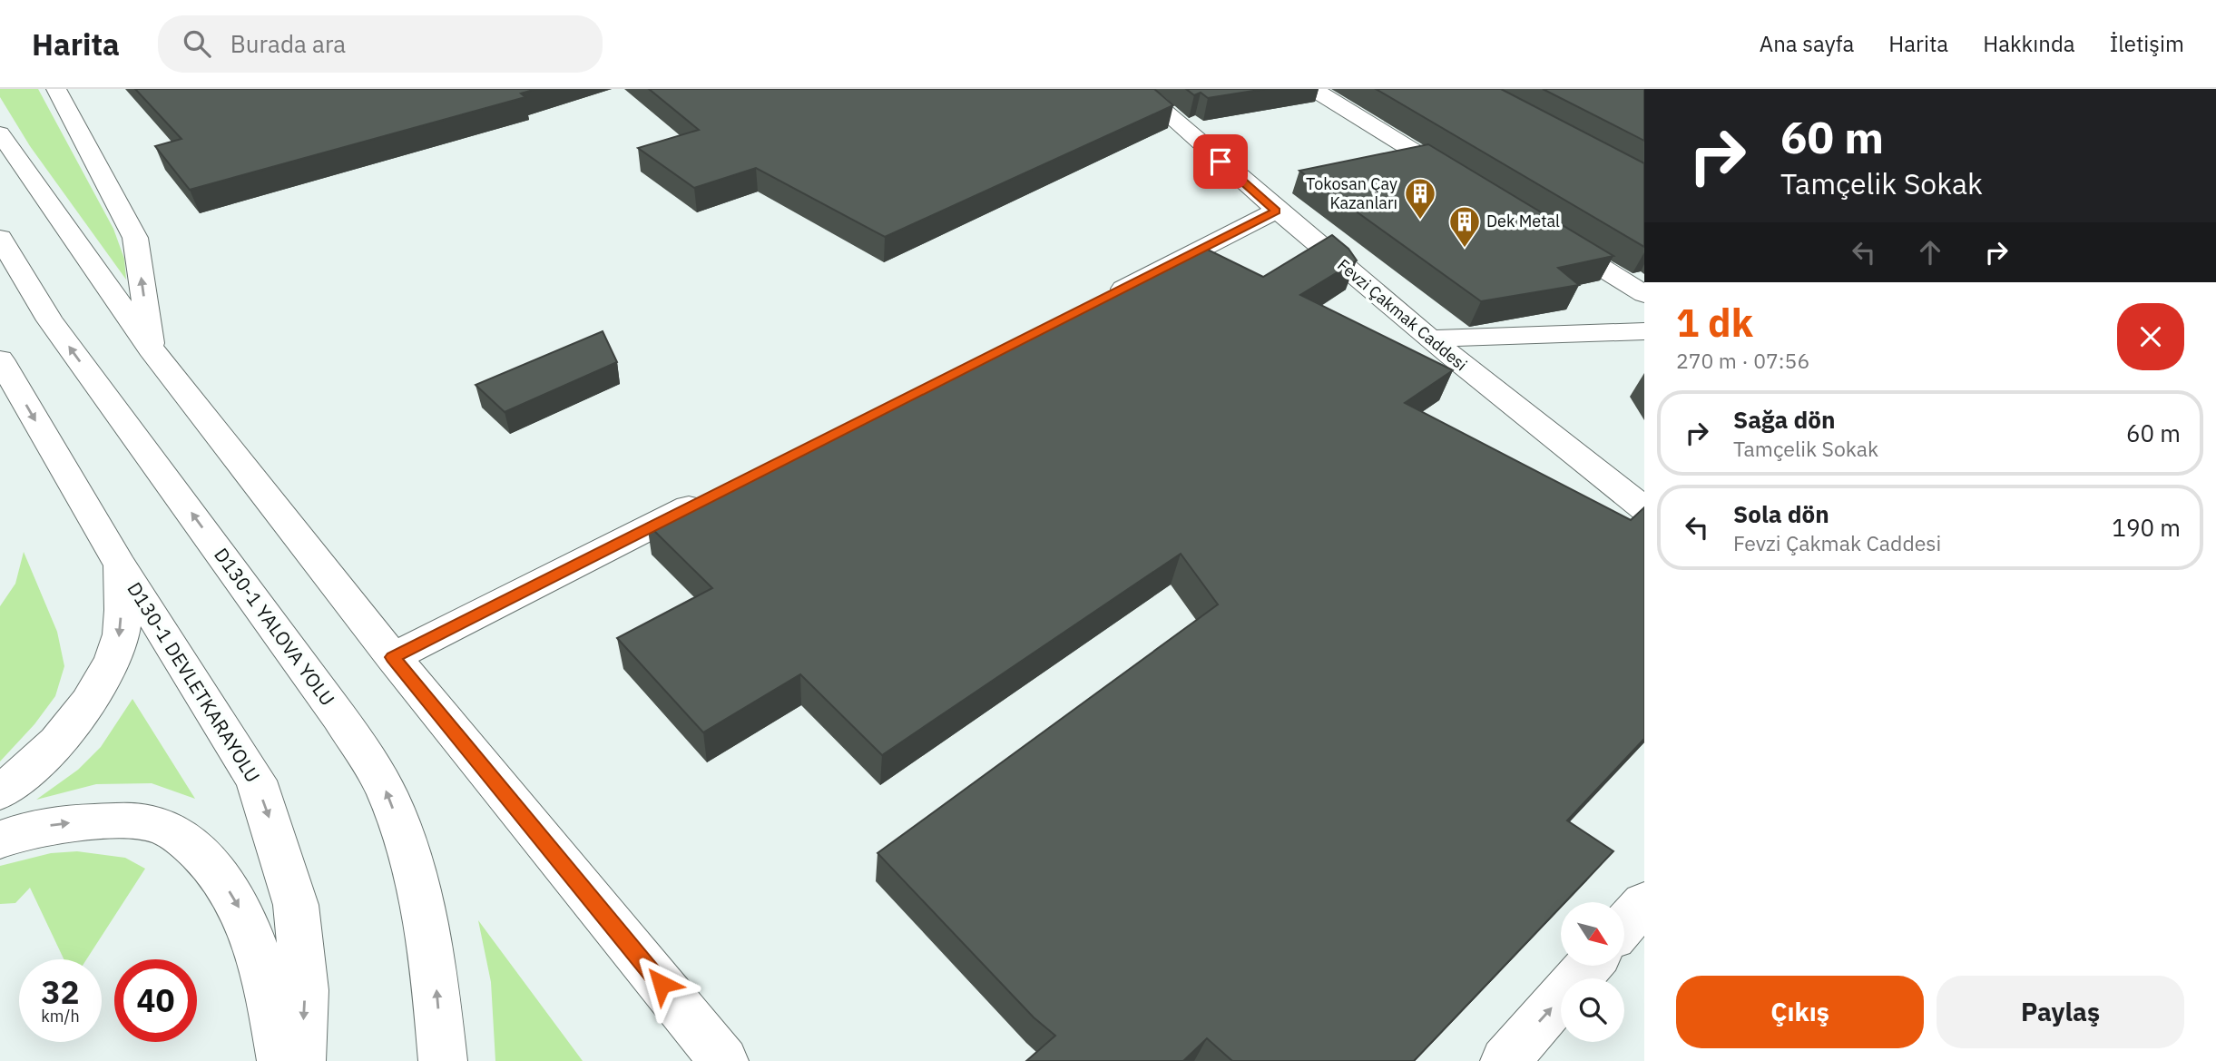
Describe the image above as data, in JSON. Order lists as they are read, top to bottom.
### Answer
{
  "streets": {
    "main road": ["Fevzi Çakmak Caddesi", "D130-1 YALOVA YOLU", "D130-1 DEVLETKARAYOLU"]
  },
  "places": {
    "building": ["Tokosan Çay Kazanları", "Dek Metal"]
  },
  "north": "bottom right",
  "page": {
    "header": "Harita",
    "search": "Burada ara",
    "nav": [
      "Ana sayfa",
      "Harita",
      "Hakkında",
      "İletişim"
    ],
    "turn": ["60 m", "Tamçelik Sokak"],
    "heading": ["1 dk", "270 m · 07:56"],
    "list": [
      {
        "name": "Sağa dön",
        "note": "Tamçelik Sokak",
        "value": "60 m"
      },
      {
        "name": "Sola dön",
        "note": "Fevzi Çakmak Caddesi",
        "value": "190 m"
      }
    ],
    "speed": "32 km/h",
    "limit": "40",
    "buttons": ["Çıkış", "Paylaş"]
  }
}
